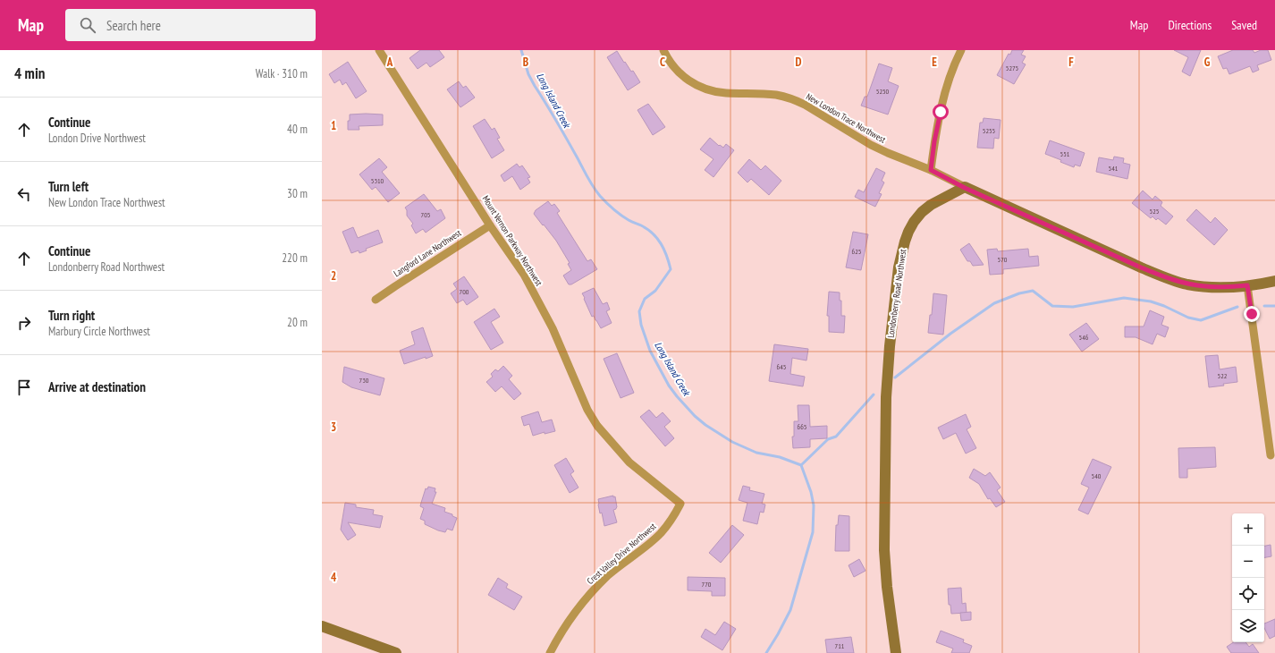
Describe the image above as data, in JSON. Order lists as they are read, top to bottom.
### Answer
{
  "streets": {
    "street": [
      "New London Trace Northwest",
      "Mount Vernon Parkway Northwest",
      "Langford Lane Northwest",
      "Londonberry Road Northwest",
      "Crest Valley Drive Northwest"
    ]
  },
  "crossings": [
    ["New London Trace Northwest", "Londonberry Road Northwest"],
    ["Mount Vernon Parkway Northwest", "Langford Lane Northwest"],
    ["Mount Vernon Parkway Northwest", "Crest Valley Drive Northwest"]
  ],
  "water": ["Long Island Creek"],
  "house_numbers": [
    "5275",
    "5250",
    "5255",
    "551",
    "541",
    "5310",
    "525",
    "705",
    "625",
    "570",
    "700",
    "546",
    "645",
    "522",
    "730",
    "665",
    "540",
    "770",
    "711"
  ],
  "page": {
    "header": "Map",
    "search": "Search here",
    "nav": ["Map", "Directions", "Saved"],
    "heading": ["4 min", "Walk · 310 m"],
    "list": [
      ["Continue", "London Drive Northwest", "40 m"],
      ["Turn left", "New London Trace Northwest", "30 m"],
      ["Continue", "Londonberry Road Northwest", "220 m"],
      ["Turn right", "Marbury Circle Northwest", "20 m"],
      "Arrive at destination"
    ],
    "map_buttons": ["+", "−"]
  },
  "grid": {
    "columns": [
      "A",
      "B",
      "C",
      "D",
      "E",
      "F",
      "G"
    ],
    "rows": [
      "1",
      "2",
      "3",
      "4"
    ]
  }
}
